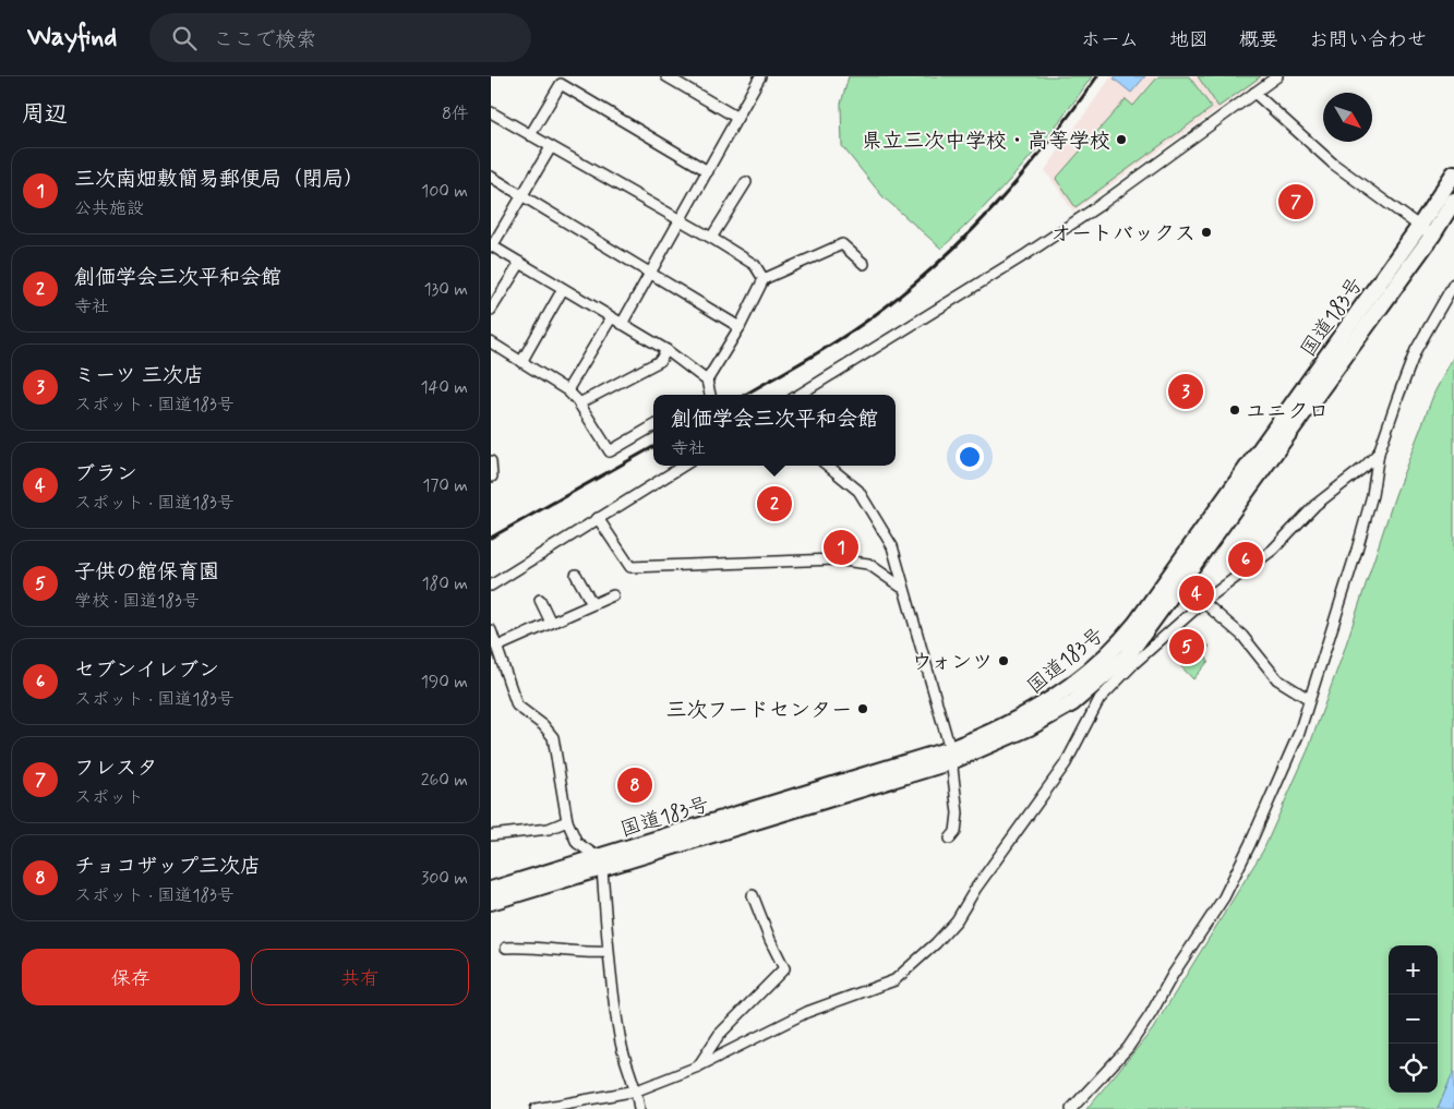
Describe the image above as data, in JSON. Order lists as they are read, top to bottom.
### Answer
{
  "streets": {
    "highway": ["国道183号"]
  },
  "places": [
    "県立三次中学校・高等学校",
    "オートバックス",
    "ユニクロ",
    "ウォンツ",
    "三次フードセンター"
  ],
  "north": "bottom right",
  "page": {
    "header": "Wayfind",
    "search": "ここで検索",
    "nav": [
      "ホーム",
      "地図",
      "概要",
      "お問い合わせ"
    ],
    "heading": ["周辺", "8件"],
    "list": [
      {
        "mark": "1",
        "name": "三次南畑敷簡易郵便局（閉局）",
        "note": "公共施設",
        "value": "100 m"
      },
      {
        "mark": "2",
        "name": "創価学会三次平和会館",
        "note": "寺社",
        "value": "130 m"
      },
      {
        "mark": "3",
        "name": "ミーツ 三次店",
        "note": "スポット · 国道183号",
        "value": "140 m"
      },
      {
        "mark": "4",
        "name": "ブラン",
        "note": "スポット · 国道183号",
        "value": "170 m"
      },
      {
        "mark": "5",
        "name": "子供の館保育園",
        "note": "学校 · 国道183号",
        "value": "180 m"
      },
      {
        "mark": "6",
        "name": "セブンイレブン",
        "note": "スポット · 国道183号",
        "value": "190 m"
      },
      {
        "mark": "7",
        "name": "フレスタ",
        "note": "スポット",
        "value": "260 m"
      },
      {
        "mark": "8",
        "name": "チョコザップ三次店",
        "note": "スポット · 国道183号",
        "value": "300 m"
      }
    ],
    "pins": [
      "7",
      "3",
      "2",
      "1",
      "6",
      "4",
      "5",
      "8"
    ],
    "popup": ["創価学会三次平和会館", "寺社"],
    "buttons": ["保存", "共有"],
    "map_buttons": ["+", "−"]
  }
}
